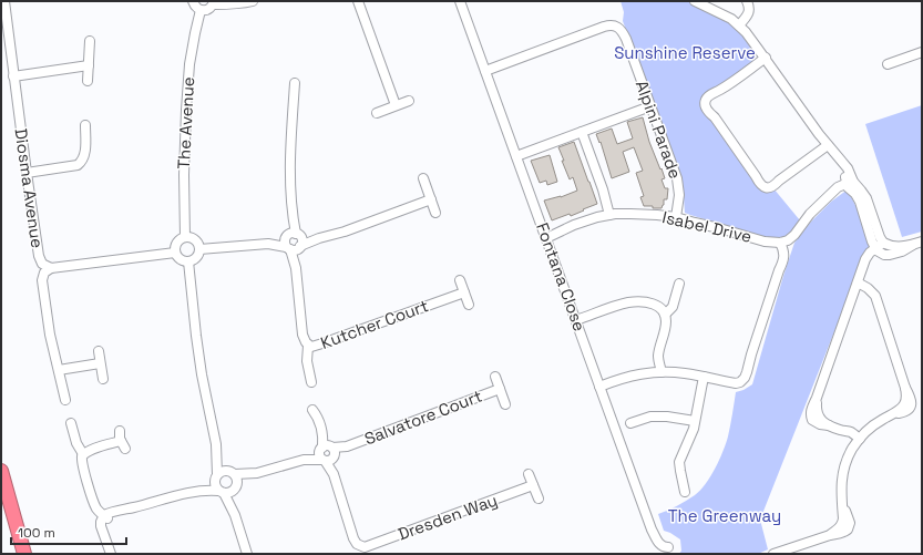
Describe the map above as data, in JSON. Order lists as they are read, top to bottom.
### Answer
{
  "streets": {
    "street": [
      "The Avenue",
      "Alpini Parade",
      "Diosma Avenue",
      "Isabel Drive",
      "Fontana Close",
      "Kutcher Court",
      "Salvatore Court",
      "Dresden Way"
    ]
  },
  "crossings": [
    ["The Avenue", "Diosma Avenue"],
    ["Alpini Parade", "Isabel Drive"],
    ["Alpini Parade", "Fontana Close"],
    ["Isabel Drive", "Fontana Close"]
  ],
  "parks": ["Sunshine Reserve", "The Greenway"],
  "scale_bar": "100 m"
}
